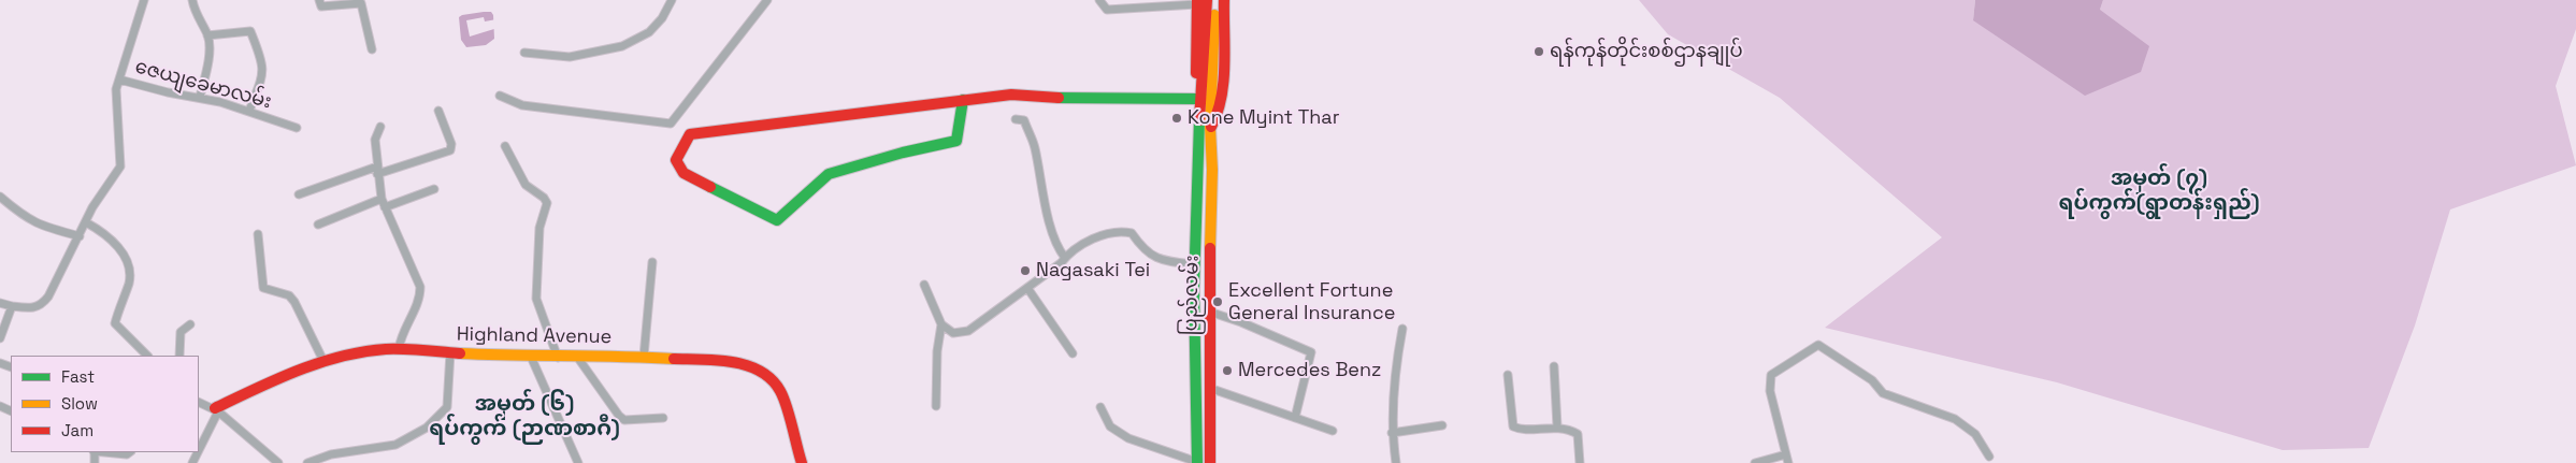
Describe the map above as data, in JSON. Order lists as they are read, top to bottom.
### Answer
{
  "streets": {
    "main road": ["ပြည်လမ်း", "Highland Avenue"],
    "street": ["ဇေယျခေမာလမ်း"]
  },
  "districts": ["အမှတ် (၇) ရပ်ကွက်(ရွာတန်းရှည်)", "အမှတ် (၆) ရပ်ကွက် (ဉာဏစာဂီ)"],
  "places": [
    "ရန်ကုန်တိုင်းစစ်ဌာနချုပ်",
    "Kone Myint Thar",
    "Nagasaki Tei",
    "Excellent Fortune General Insurance",
    "Mercedes Benz"
  ],
  "legend": ["Fast", "Slow", "Jam"]
}
